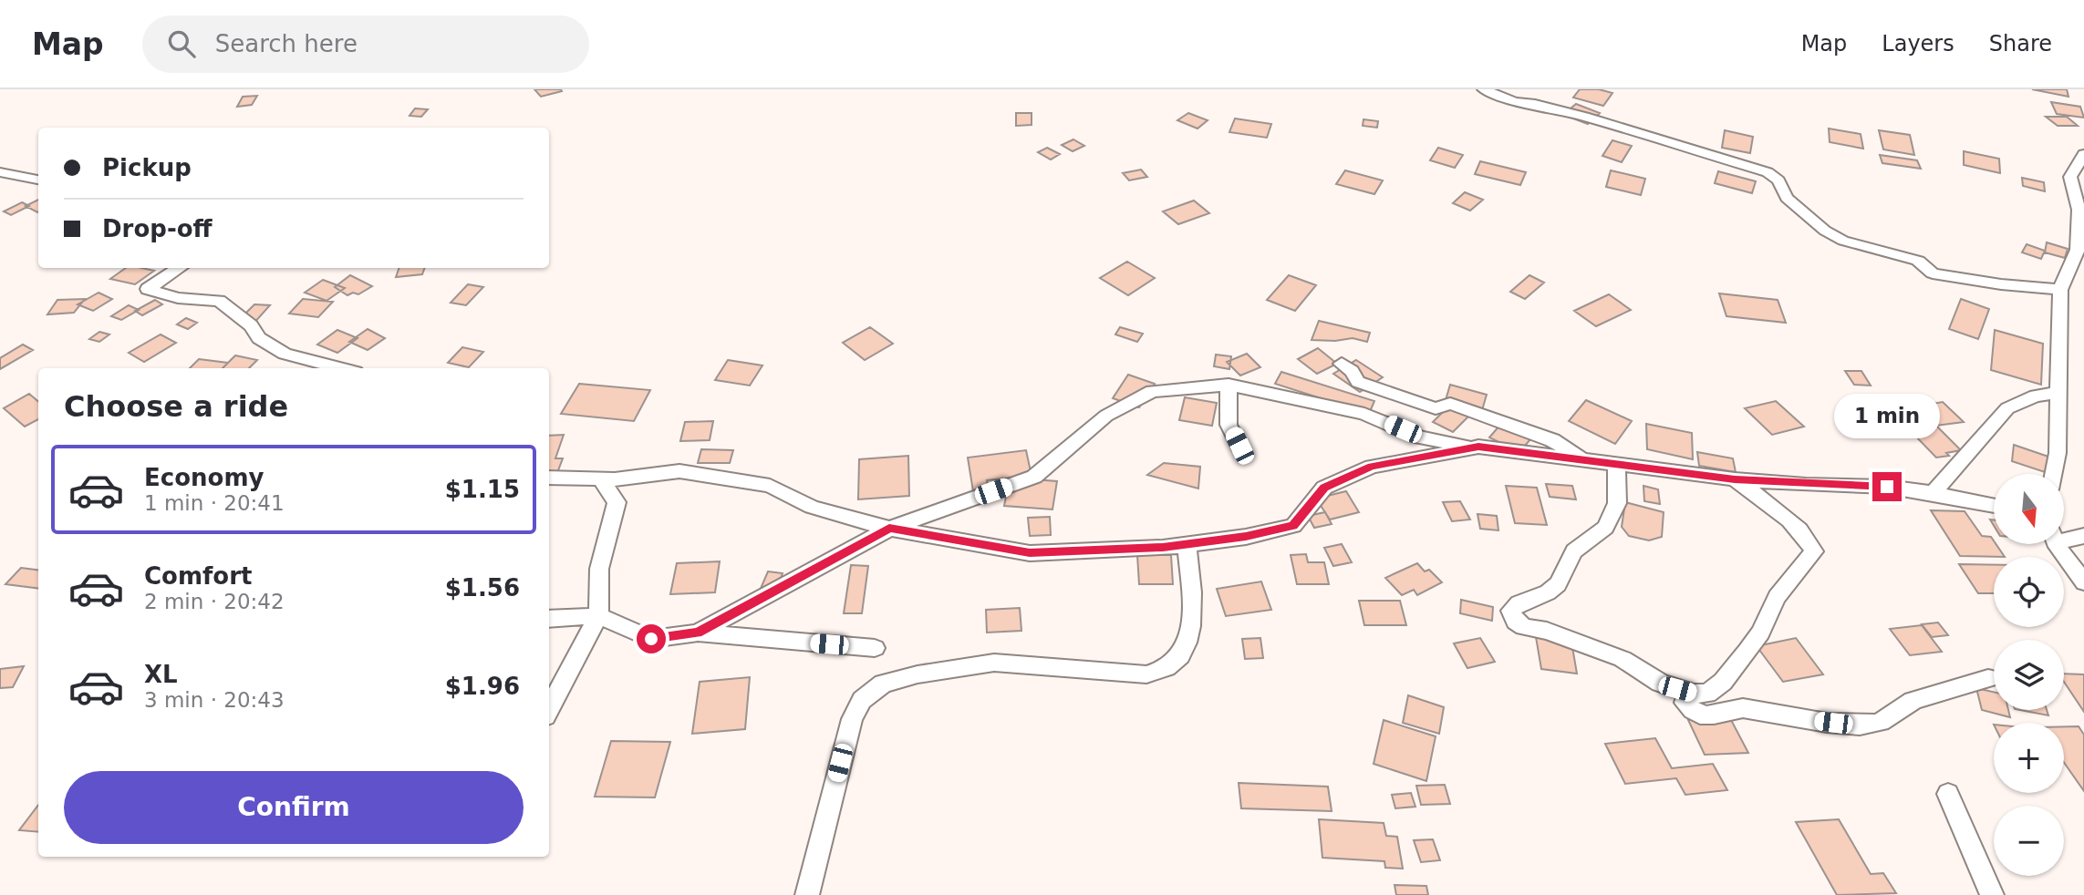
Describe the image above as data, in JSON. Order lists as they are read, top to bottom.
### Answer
{
  "north": "bottom",
  "page": {
    "header": "Map",
    "search": "Search here",
    "nav": ["Map", "Layers", "Share"],
    "banner": ["Pickup", "Drop-off"],
    "heading": "Choose a ride",
    "bubble": "1 min",
    "list": [
      {
        "name": "Economy",
        "note": "1 min · 20:41",
        "value": "$1.15"
      },
      {
        "name": "Comfort",
        "note": "2 min · 20:42",
        "value": "$1.56"
      },
      {
        "name": "XL",
        "note": "3 min · 20:43",
        "value": "$1.96"
      }
    ],
    "map_buttons": ["+", "−"],
    "buttons": "Confirm"
  }
}
